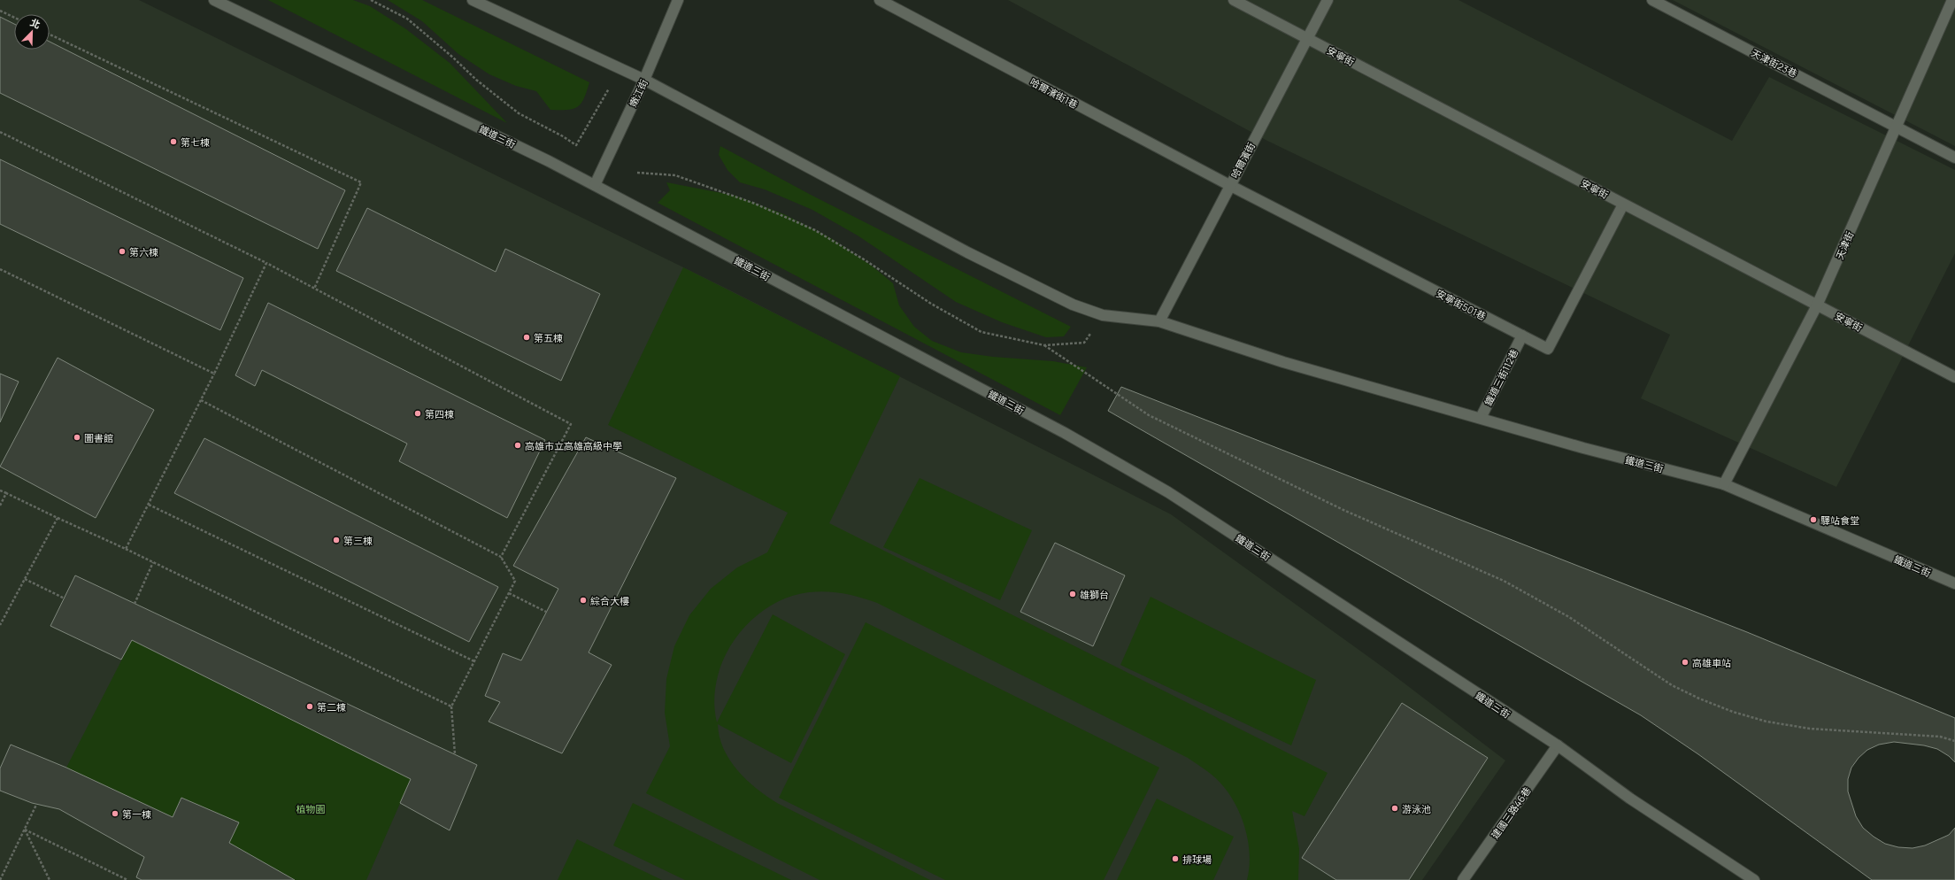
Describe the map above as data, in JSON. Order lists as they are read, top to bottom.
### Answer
{
  "streets": {
    "street": [
      "安寧街",
      "天津街23巷",
      "嫩江街",
      "哈爾濱街1巷",
      "鐵道三街",
      "哈爾濱街",
      "天津街",
      "安寧街501巷",
      "鐵道三街112巷",
      "建國三路46巷"
    ]
  },
  "crossings": [
    ["安寧街", "哈爾濱街"],
    ["安寧街", "天津街"],
    ["安寧街", "安寧街501巷"],
    ["天津街23巷", "天津街"],
    ["嫩江街", "鐵道三街"],
    ["哈爾濱街1巷", "哈爾濱街"],
    ["哈爾濱街1巷", "安寧街501巷"],
    ["鐵道三街", "哈爾濱街"],
    ["鐵道三街", "天津街"],
    ["鐵道三街", "鐵道三街112巷"],
    ["鐵道三街", "建國三路46巷"],
    ["哈爾濱街", "安寧街501巷"],
    ["安寧街501巷", "鐵道三街112巷"]
  ],
  "parks": ["植物園"],
  "places": [
    "第七棟",
    "第六棟",
    "第五棟",
    "第四棟",
    "圖書館",
    "高雄市立高雄高級中學",
    "驛站食堂",
    "第三棟",
    "雄獅台",
    "綜合大樓",
    "高雄車站",
    "第二棟",
    "游泳池",
    "第一棟",
    "排球場"
  ],
  "north": "top right"
}
